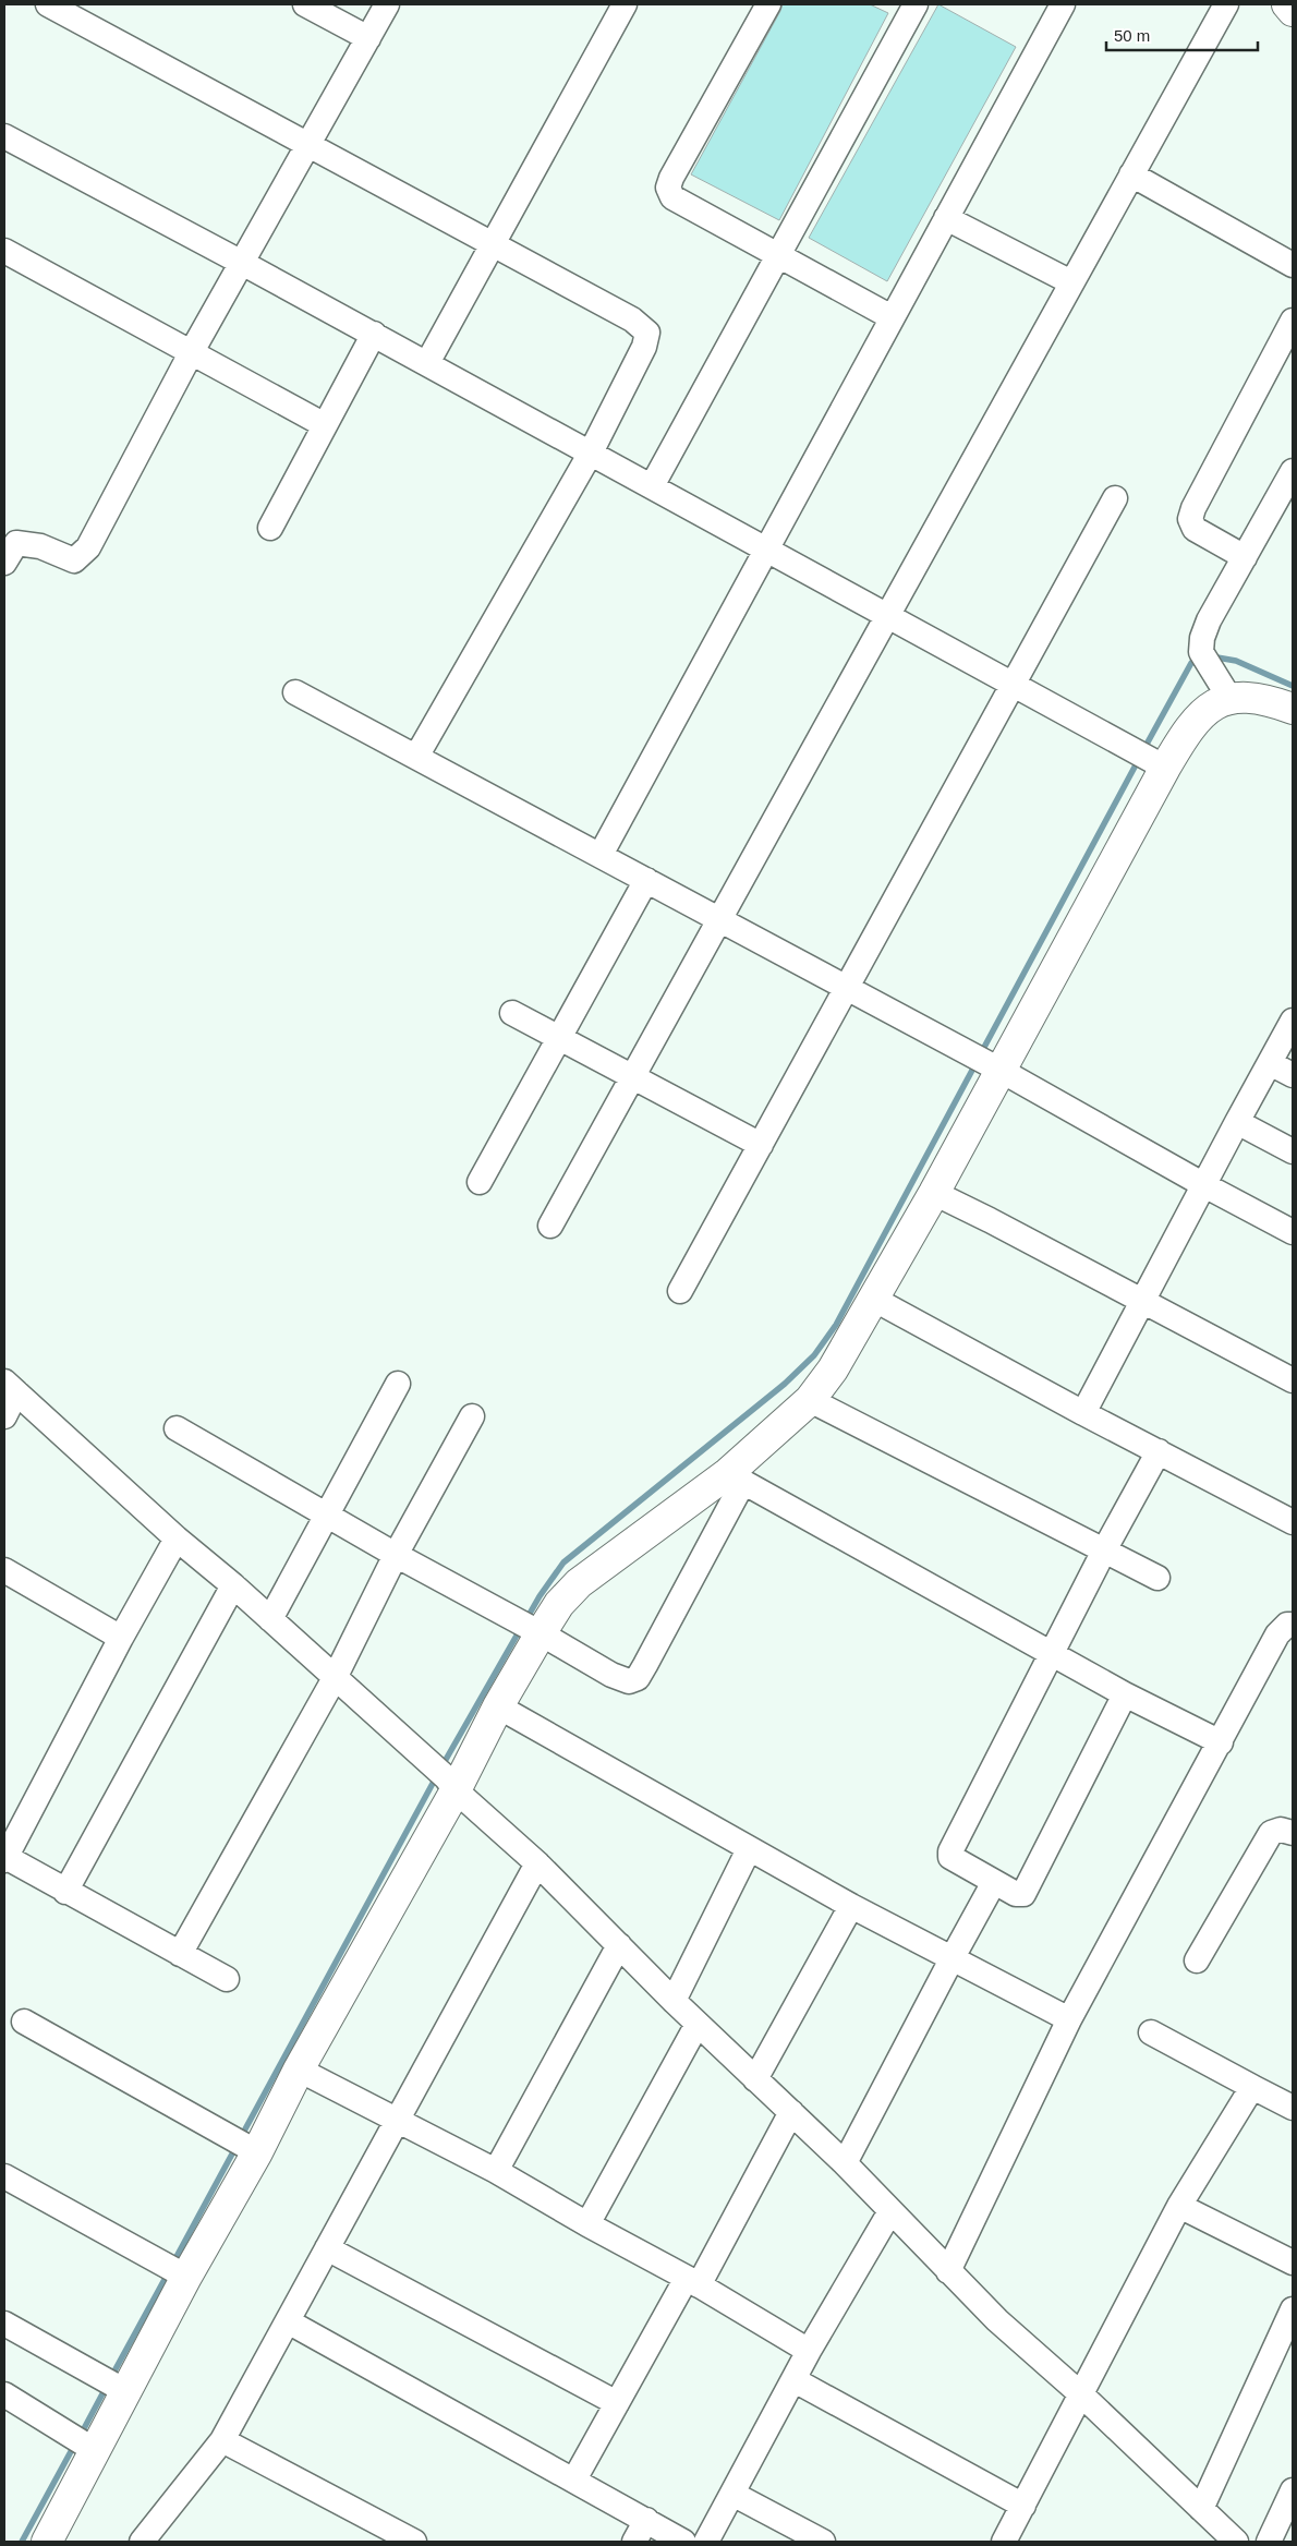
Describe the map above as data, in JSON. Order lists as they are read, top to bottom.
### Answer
{
  "scale_bar": "50 m"
}
